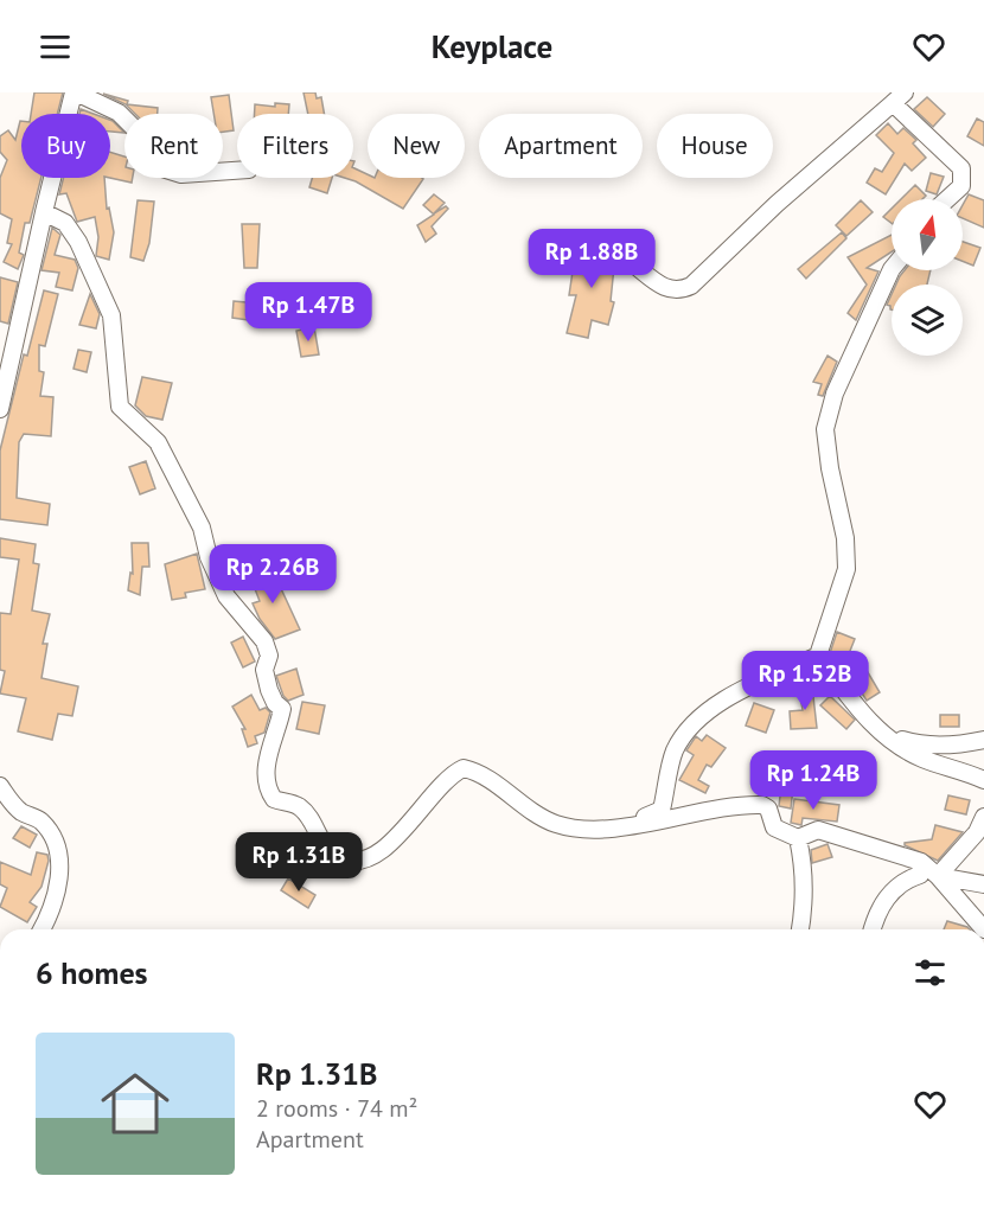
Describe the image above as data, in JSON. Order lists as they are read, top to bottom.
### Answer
{
  "north": "top",
  "page": {
    "header": "Keyplace",
    "chip": [
      "Buy",
      "Rent",
      "Filters",
      "New",
      "Apartment",
      "House"
    ],
    "price": [
      "Rp 1.88B",
      "Rp 1.47B",
      "Rp 2.26B",
      "Rp 1.52B",
      "Rp 1.24B",
      "Rp 1.31B"
    ],
    "heading": "6 homes",
    "list": [
      {
        "name": "Rp 1.31B",
        "note": "2 rooms · 74 m² · Apartment"
      }
    ]
  }
}
